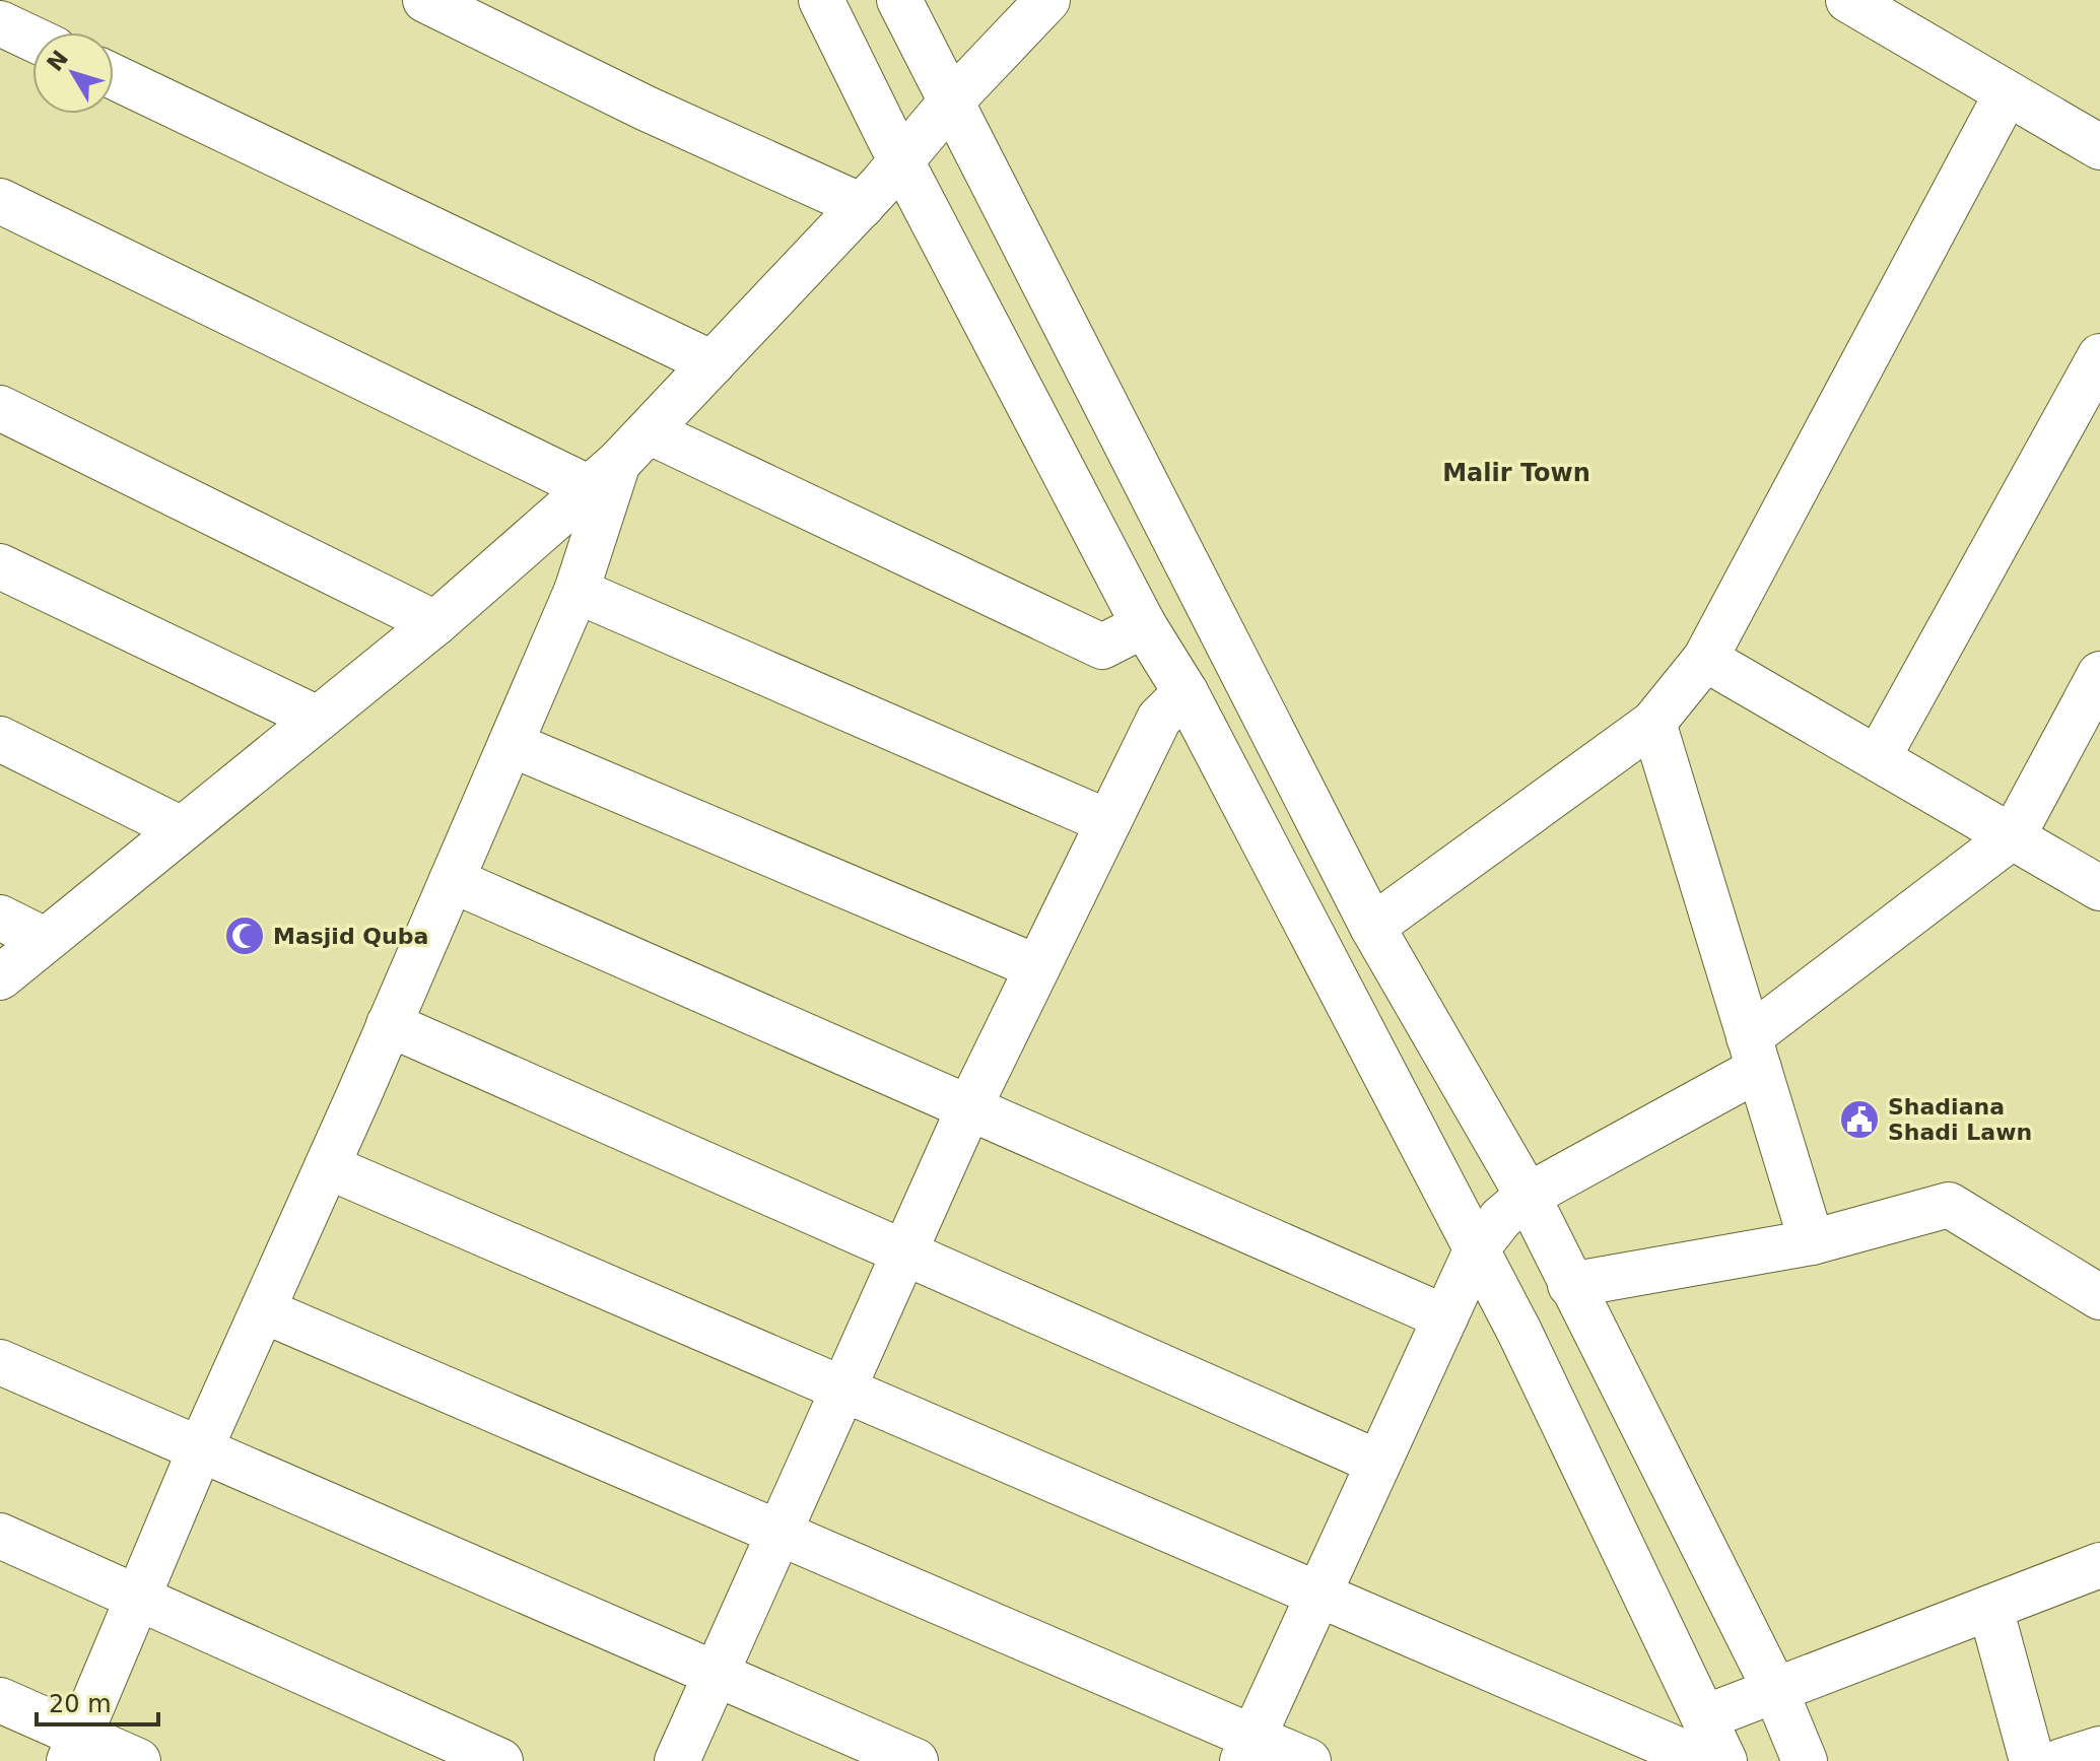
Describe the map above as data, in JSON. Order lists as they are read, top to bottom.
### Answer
{
  "districts": ["Malir Town"],
  "places": {
    "mosque": ["Masjid Quba"],
    "public building": ["Shadiana Shadi Lawn"]
  },
  "scale_bar": "20 m",
  "north": "top left"
}
